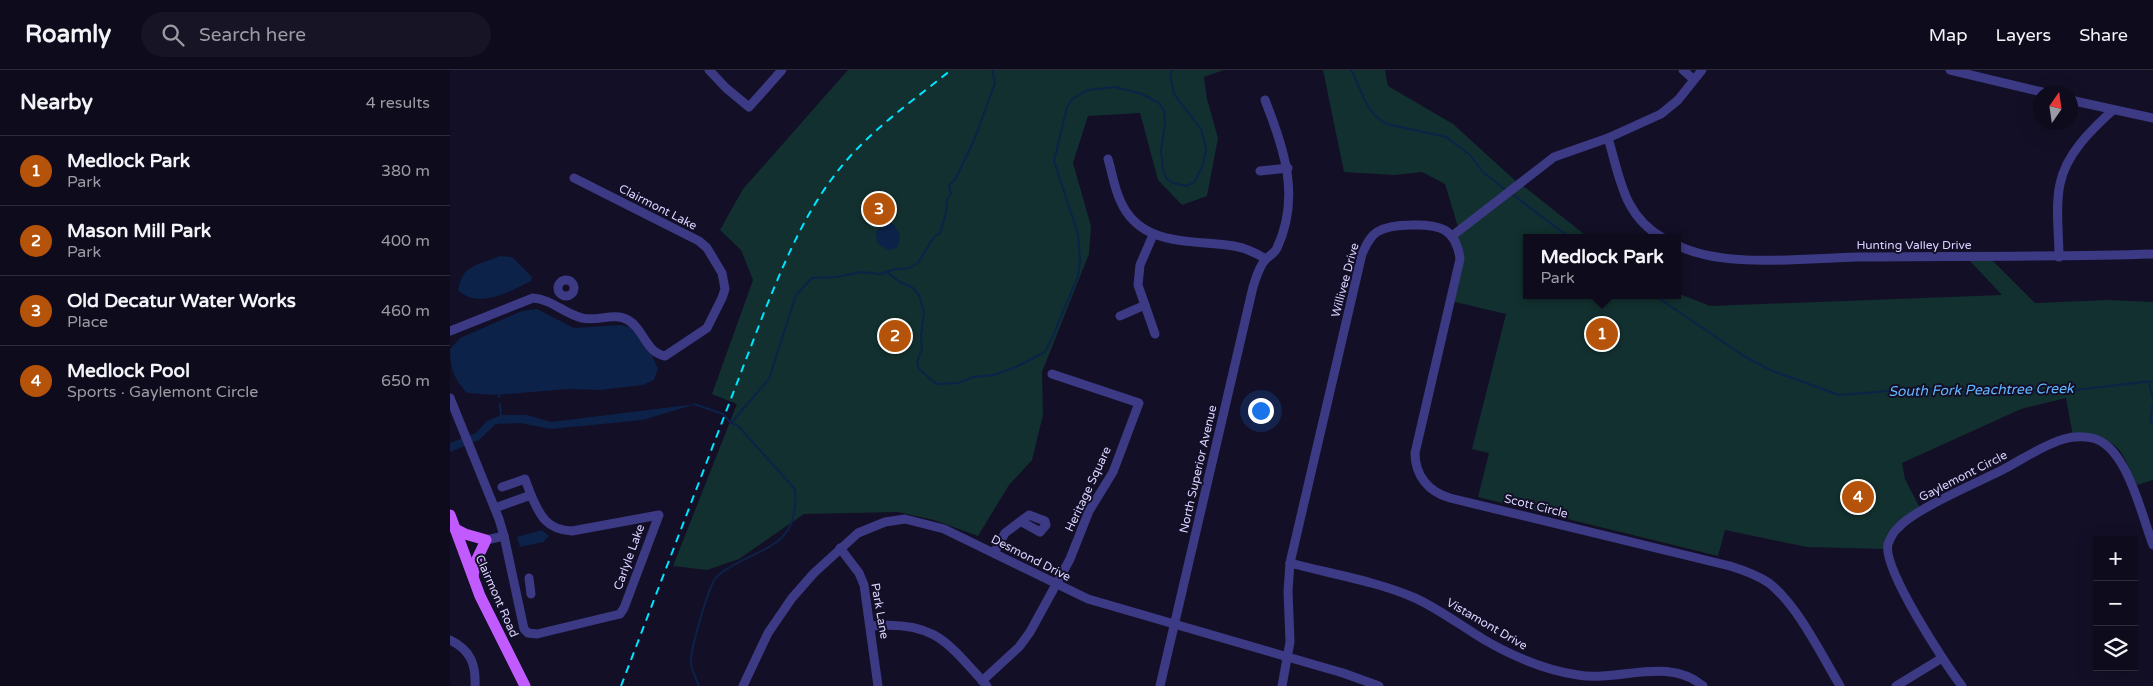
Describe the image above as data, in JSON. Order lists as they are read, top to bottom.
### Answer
{
  "streets": {
    "main road": ["Clairmont Road"],
    "street": [
      "Clairmont Lake",
      "Hunting Valley Drive",
      "Willivee Drive",
      "North Superior Avenue",
      "Gaylemont Circle",
      "Heritage Square",
      "Scott Circle",
      "Carlyle Lake",
      "Desmond Drive",
      "Park Lane",
      "Vistamont Drive"
    ]
  },
  "crossings": [
    ["Willivee Drive", "Scott Circle"],
    ["Willivee Drive", "Desmond Drive"],
    ["Willivee Drive", "Vistamont Drive"],
    ["North Superior Avenue", "Desmond Drive"],
    ["Heritage Square", "Desmond Drive"],
    ["Desmond Drive", "Park Lane"]
  ],
  "water": ["South Fork Peachtree Creek"],
  "north": "top",
  "page": {
    "header": "Roamly",
    "search": "Search here",
    "nav": ["Map", "Layers", "Share"],
    "heading": ["Nearby", "4 results"],
    "list": [
      {
        "mark": "1",
        "name": "Medlock Park",
        "note": "Park",
        "value": "380 m"
      },
      {
        "mark": "2",
        "name": "Mason Mill Park",
        "note": "Park",
        "value": "400 m"
      },
      {
        "mark": "3",
        "name": "Old Decatur Water Works",
        "note": "Place",
        "value": "460 m"
      },
      {
        "mark": "4",
        "name": "Medlock Pool",
        "note": "Sports · Gaylemont Circle",
        "value": "650 m"
      }
    ],
    "pins": [
      "3",
      "1",
      "2",
      "4"
    ],
    "popup": ["Medlock Park", "Park"],
    "map_buttons": ["+", "−"]
  }
}
